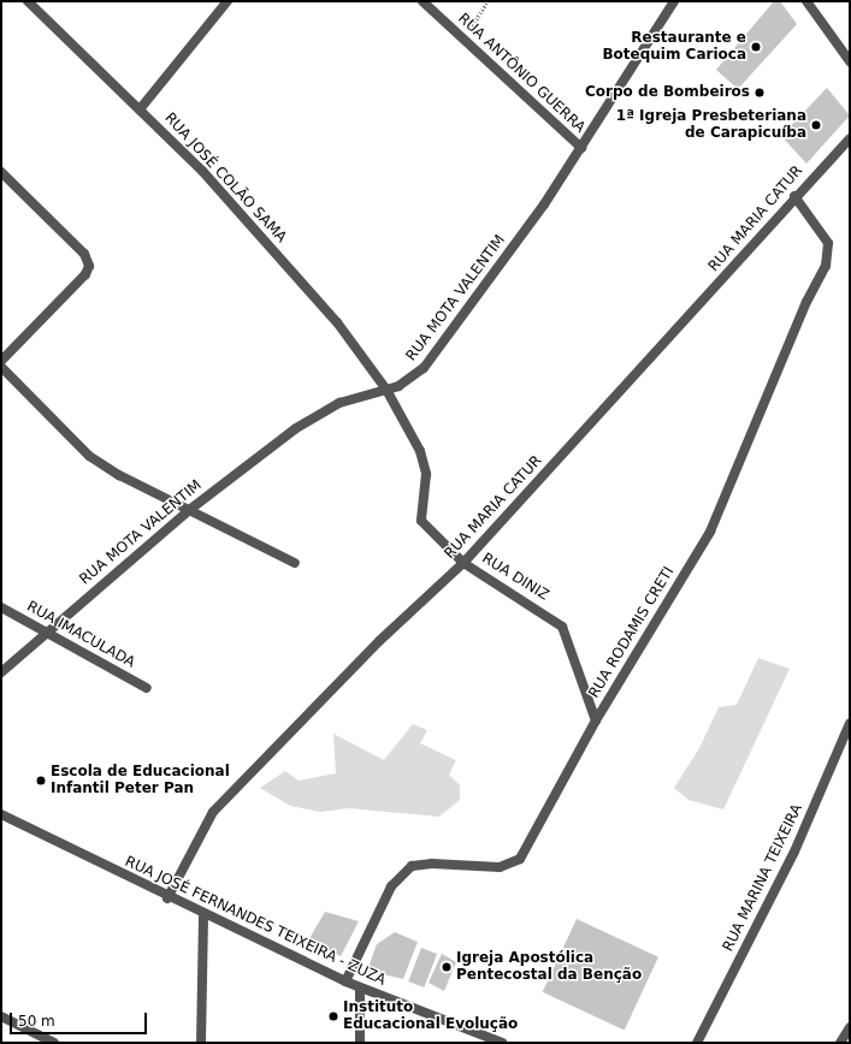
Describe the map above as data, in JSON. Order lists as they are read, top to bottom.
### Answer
{
  "streets": {
    "street": [
      "RUA ANTÔNIO GUERRA",
      "RUA JOSÉ COLÃO SAMA",
      "RUA MARIA CATUR",
      "RUA MOTA VALENTIM",
      "RUA DINIZ",
      "RUA RODAMIS CRETI",
      "RUA IMACULADA",
      "RUA MARINA TEIXEIRA",
      "RUA JOSÉ FERNANDES TEIXEIRA - ZUZA"
    ]
  },
  "crossings": [
    ["RUA ANTÔNIO GUERRA", "RUA MOTA VALENTIM"],
    ["RUA JOSÉ COLÃO SAMA", "RUA MOTA VALENTIM"],
    ["RUA JOSÉ COLÃO SAMA", "RUA DINIZ"],
    ["RUA MARIA CATUR", "RUA DINIZ"],
    ["RUA MARIA CATUR", "RUA RODAMIS CRETI"],
    ["RUA MARIA CATUR", "RUA JOSÉ FERNANDES TEIXEIRA - ZUZA"],
    ["RUA MOTA VALENTIM", "RUA DINIZ"],
    ["RUA MOTA VALENTIM", "RUA IMACULADA"],
    ["RUA DINIZ", "RUA RODAMIS CRETI"],
    ["RUA RODAMIS CRETI", "RUA JOSÉ FERNANDES TEIXEIRA - ZUZA"]
  ],
  "places": [
    "Restaurante e Botequim Carioca",
    "Corpo de Bombeiros",
    "1ª Igreja Presbeteriana de Carapicuíba",
    "Escola de Educacional Infantil Peter Pan",
    "Igreja Apostólica Pentecostal da Benção",
    "Instituto Educacional Evolução"
  ],
  "scale_bar": "50 m"
}
